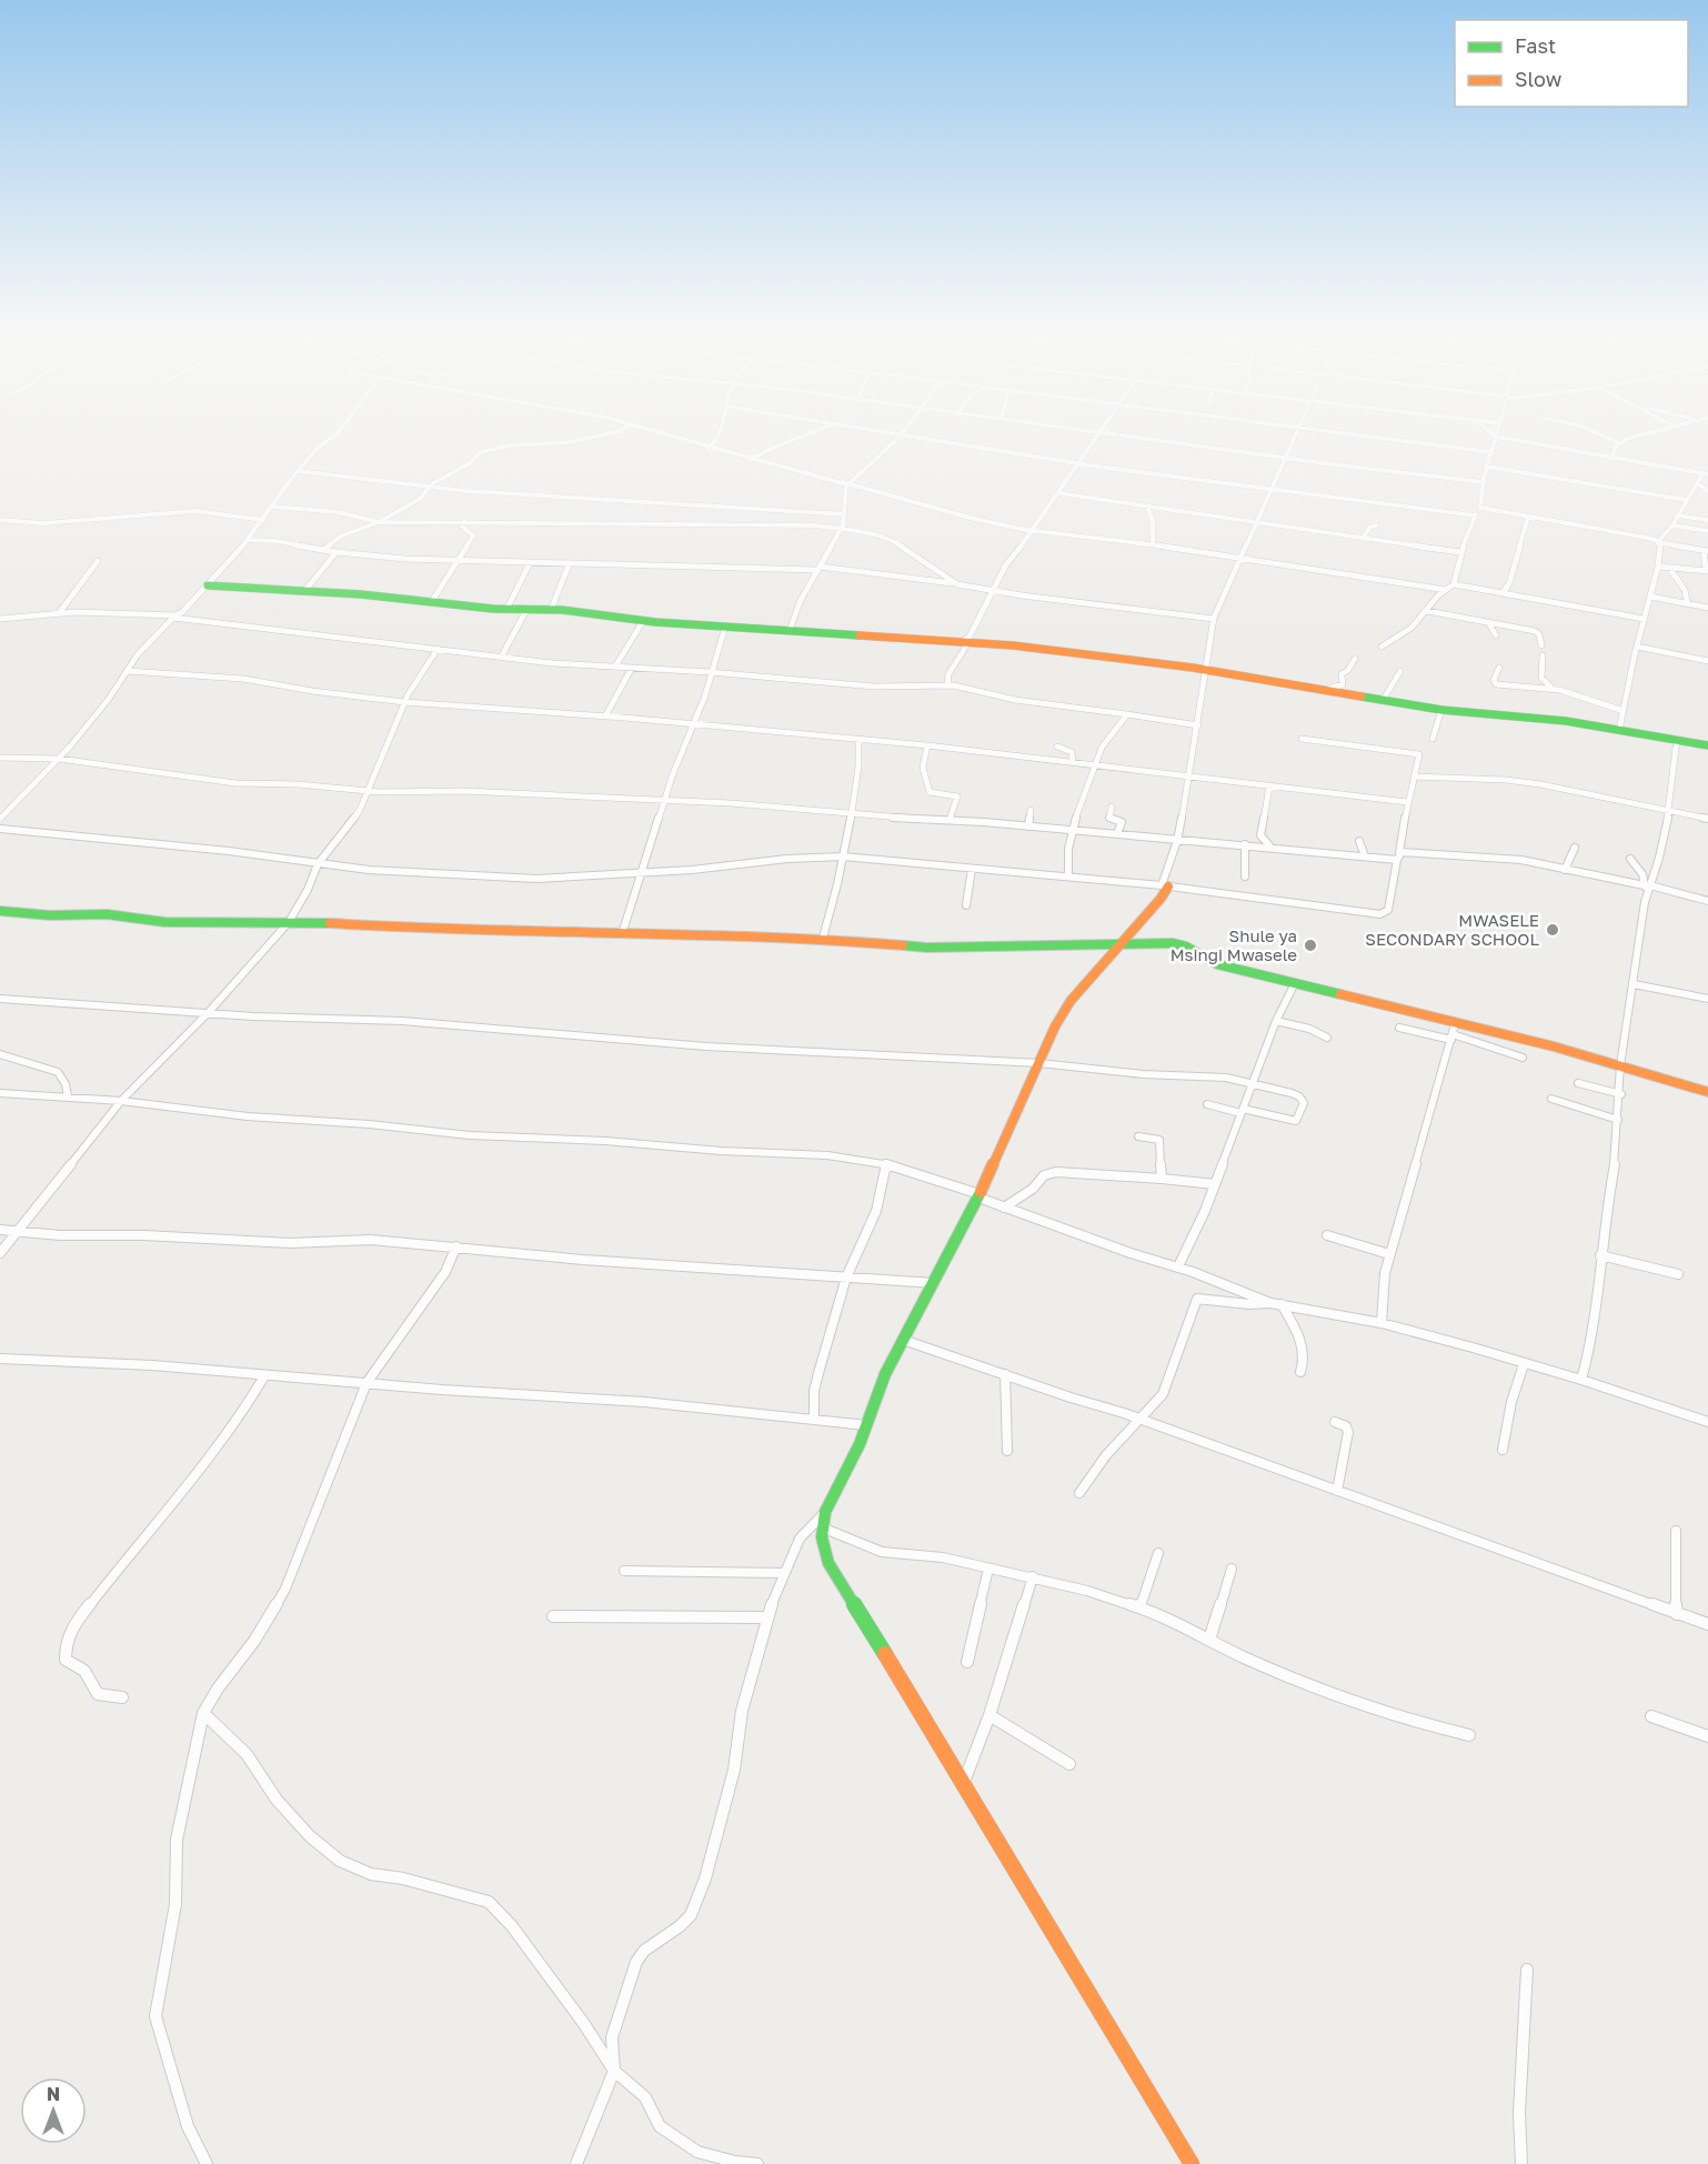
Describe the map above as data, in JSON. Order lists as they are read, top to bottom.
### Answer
{
  "places": ["MWASELE SECONDARY SCHOOL", "Shule ya Msingi Mwasele"],
  "legend": ["Fast", "Slow"],
  "north": "top"
}
